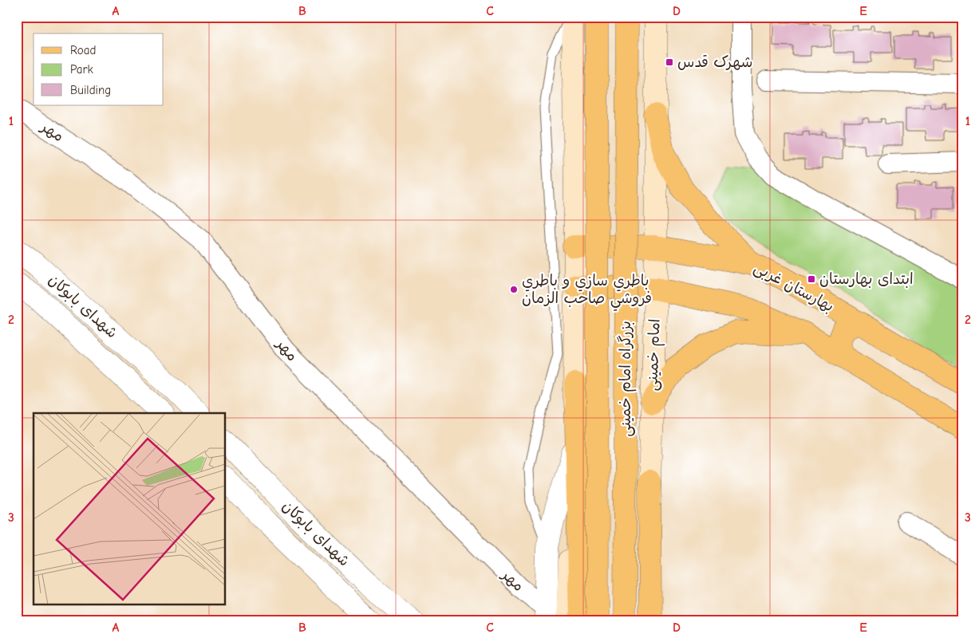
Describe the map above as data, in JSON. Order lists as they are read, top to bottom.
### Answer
{
  "streets": {
    "main road": ["بهارستان غربی", "امام خمینی", "بزرگراه امام خمینی"],
    "street": ["مهر", "شهدای بابوکان"]
  },
  "crossings": [
    ["بهارستان غربی", "امام خمینی"]
  ],
  "places": {
    "transit": ["شهرک قدس", "ابتدای بهارستان"],
    "other": ["باطري سازي و باطري فروشي صاحب الزمان"]
  },
  "legend": ["Road", "Park", "Building"],
  "grid": {
    "columns": [
      "A",
      "B",
      "C",
      "D",
      "E"
    ],
    "rows": ["1", "2", "3"]
  }
}
